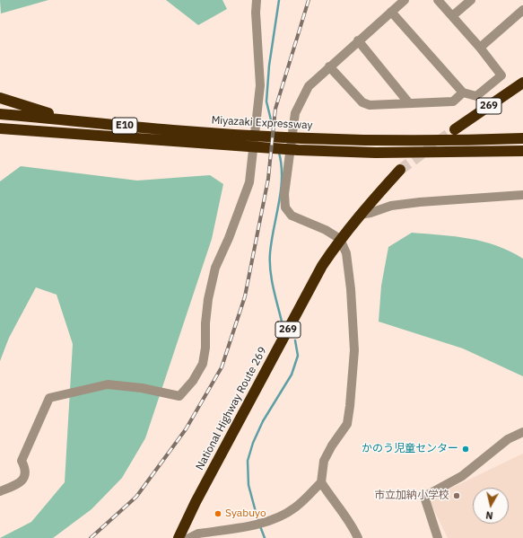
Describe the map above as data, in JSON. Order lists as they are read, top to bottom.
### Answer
{
  "streets": {
    "highway": [
      "269",
      "Miyazaki Expressway",
      "E10",
      "National Highway Route 269"
    ]
  },
  "places": ["かのう児童センター", "市立加納小学校", "Syabuyo"],
  "north": "bottom"
}
